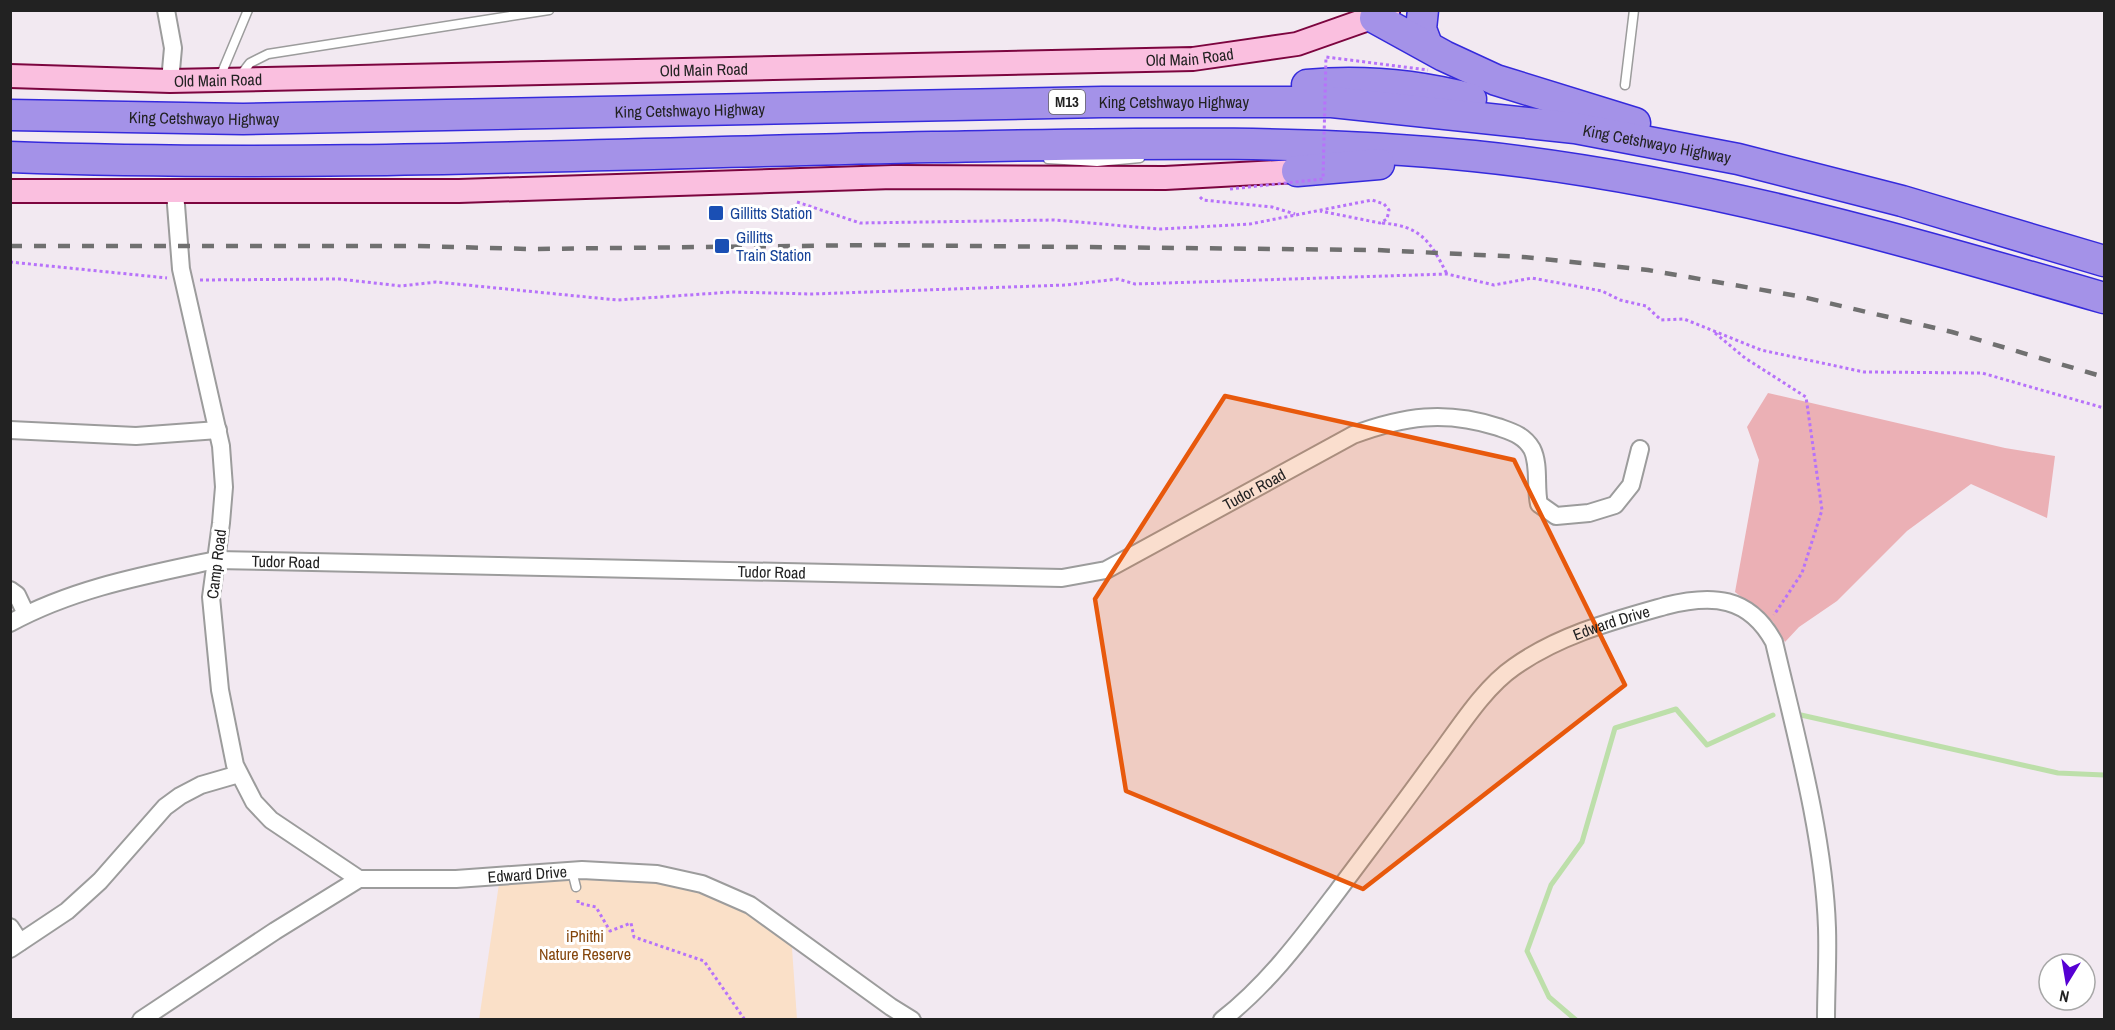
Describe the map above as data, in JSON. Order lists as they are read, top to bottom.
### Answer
{
  "streets": {
    "highway": ["King Cetshwayo Highway", "M13"],
    "street": [
      "Old Main Road",
      "Tudor Road",
      "Camp Road",
      "Edward Drive"
    ]
  },
  "crossings": [
    ["Tudor Road", "Camp Road"],
    ["Camp Road", "Edward Drive"]
  ],
  "parks": ["iPhithi Nature Reserve"],
  "places": {
    "transit": ["Gillitts Station", "Gillitts Train Station"]
  },
  "north": "bottom"
}
